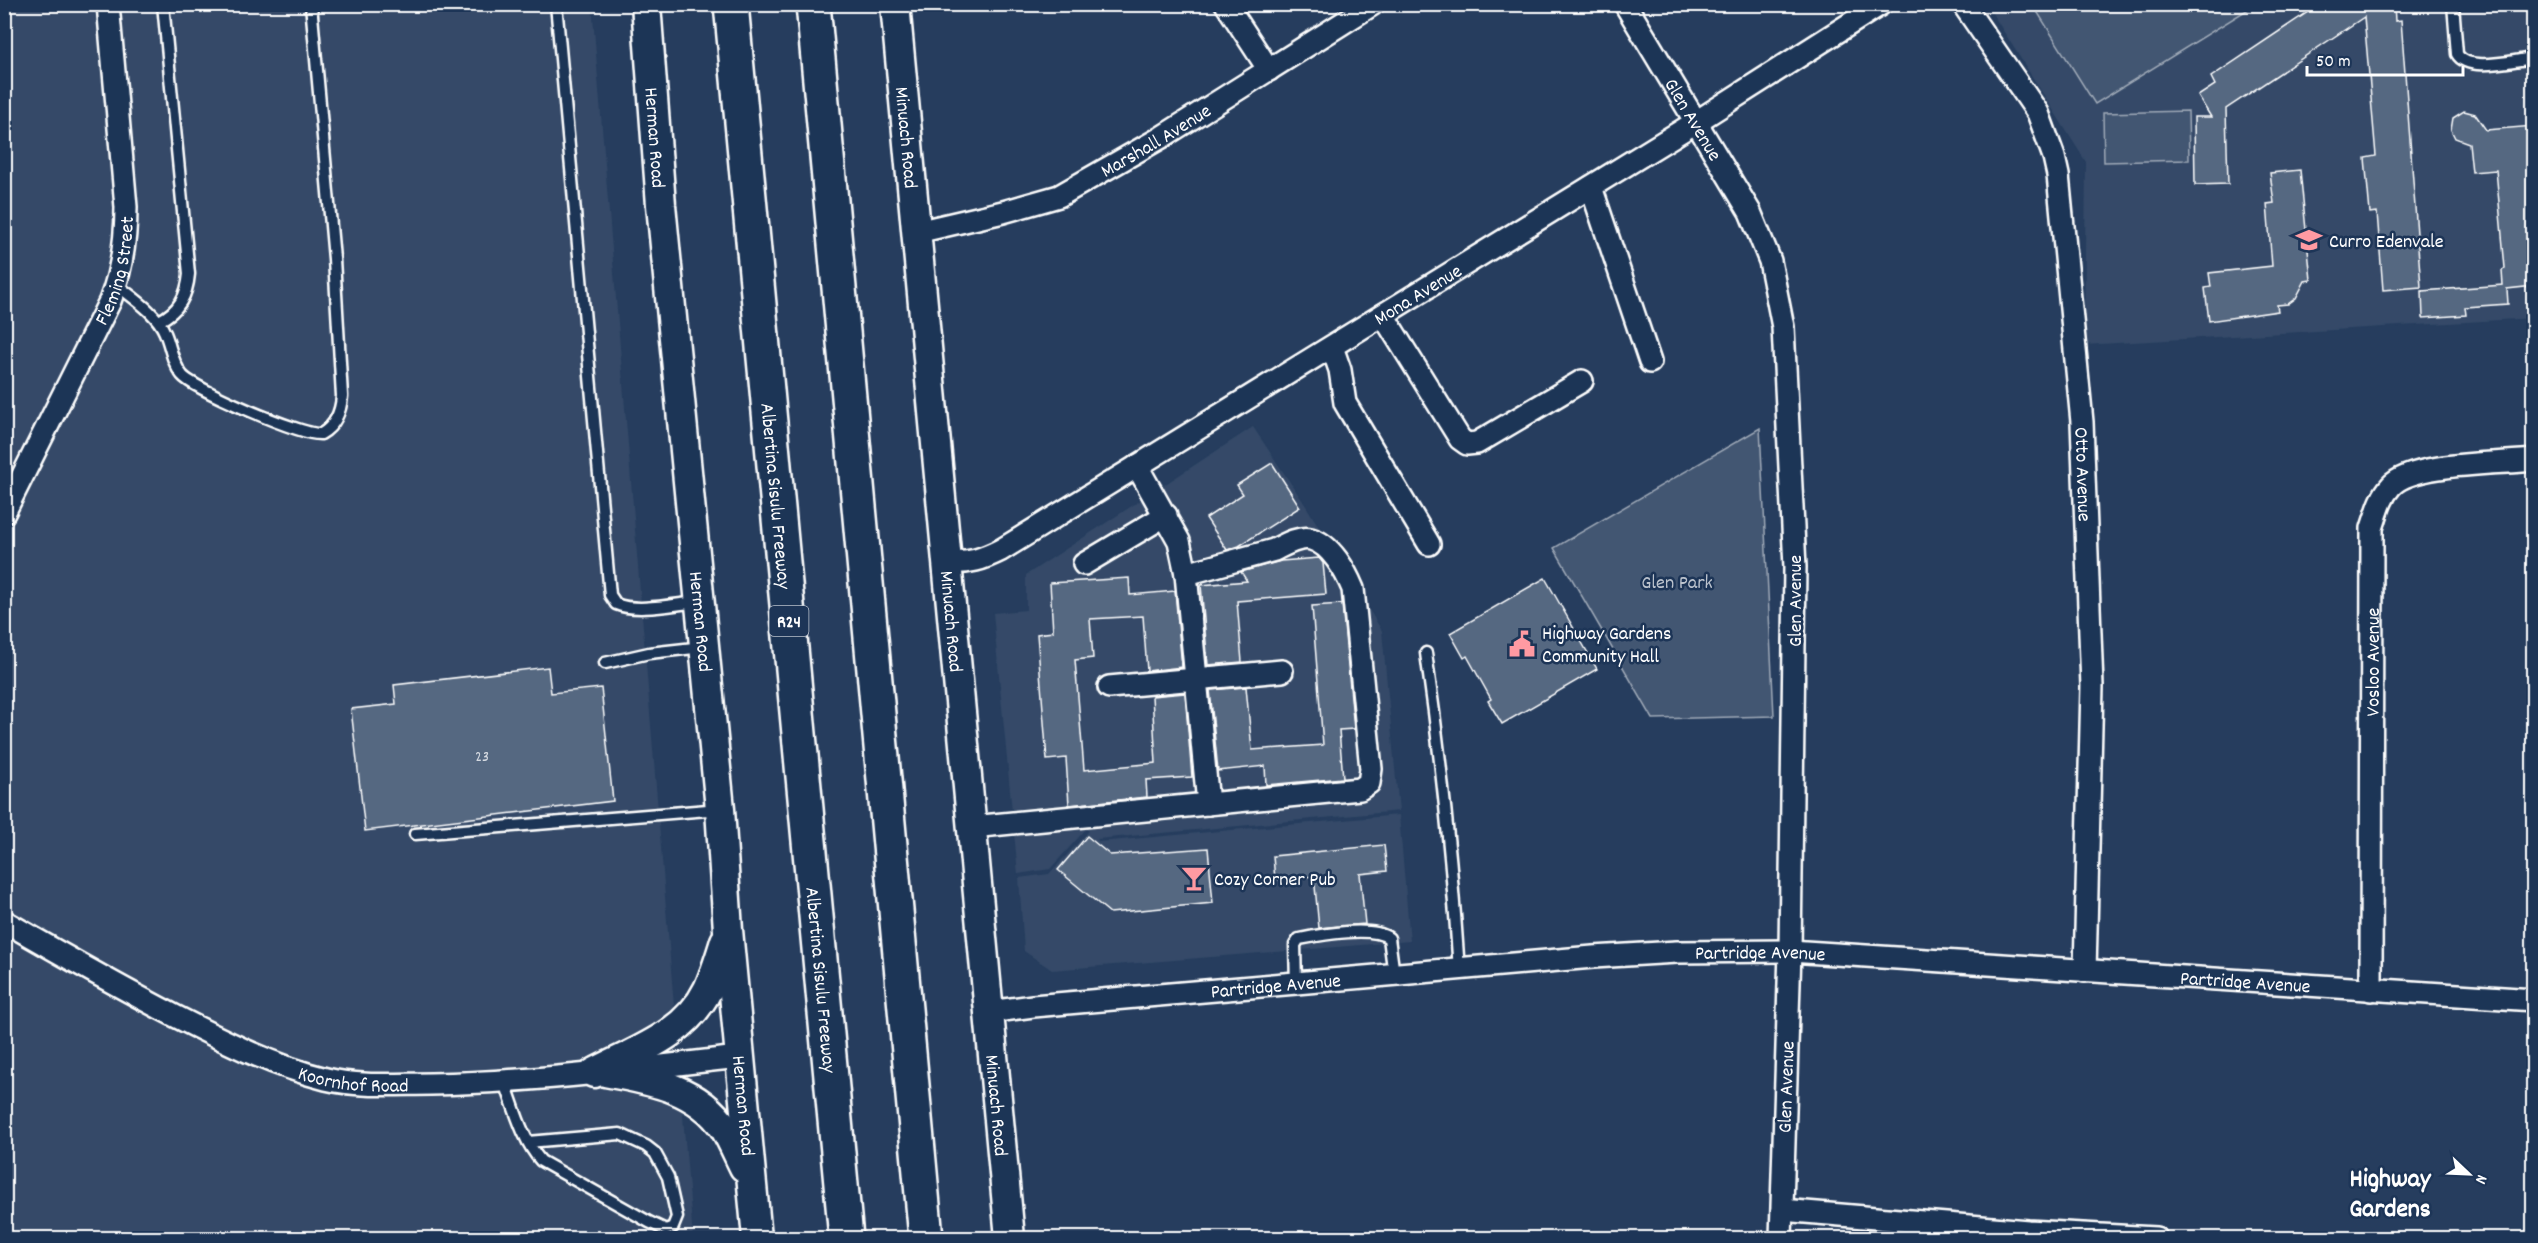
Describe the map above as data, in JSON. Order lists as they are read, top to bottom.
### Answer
{
  "streets": {
    "highway": ["Albertina Sisulu Freeway", "R24"],
    "main road": ["Herman Road", "Minuach Road"],
    "street": [
      "Glen Avenue",
      "Marshall Avenue",
      "Fleming Street",
      "Mona Avenue",
      "Otto Avenue",
      "Vosloo Avenue",
      "Partridge Avenue",
      "Koornhof Road"
    ]
  },
  "crossings": [
    ["Glen Avenue", "Mona Avenue"],
    ["Glen Avenue", "Partridge Avenue"],
    ["Herman Road", "Koornhof Road"],
    ["Minuach Road", "Marshall Avenue"],
    ["Minuach Road", "Mona Avenue"],
    ["Minuach Road", "Partridge Avenue"],
    ["Otto Avenue", "Partridge Avenue"],
    ["Vosloo Avenue", "Partridge Avenue"]
  ],
  "districts": ["Highway Gardens"],
  "parks": ["Glen Park"],
  "places": {
    "school or university": ["Curro Edenvale"],
    "public building": ["Highway Gardens Community Hall"],
    "bar": ["Cozy Corner Pub"]
  },
  "house_numbers": ["23"],
  "scale_bar": "50 m",
  "north": "bottom right"
}
